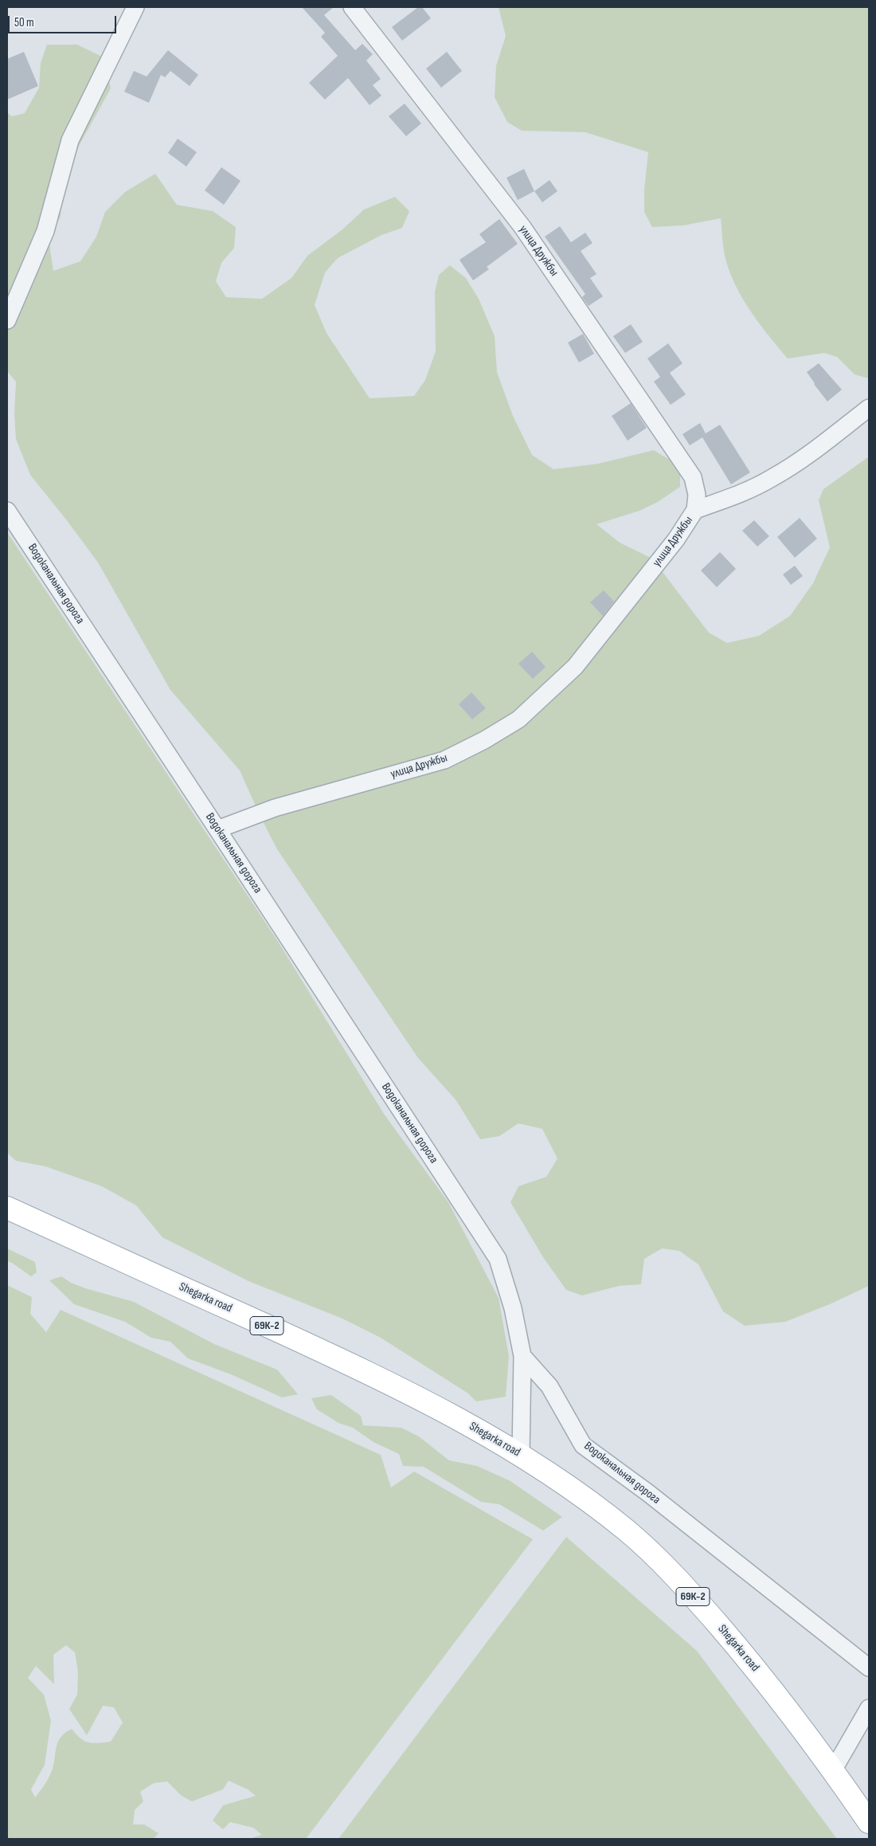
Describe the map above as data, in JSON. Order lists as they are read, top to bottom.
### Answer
{
  "streets": {
    "main road": ["Shegarka road", "69К-2"],
    "street": ["улица Дружбы", "Водоканальная дорога"]
  },
  "crossings": [
    ["улица Дружбы", "Водоканальная дорога"]
  ],
  "scale_bar": "50 m"
}
